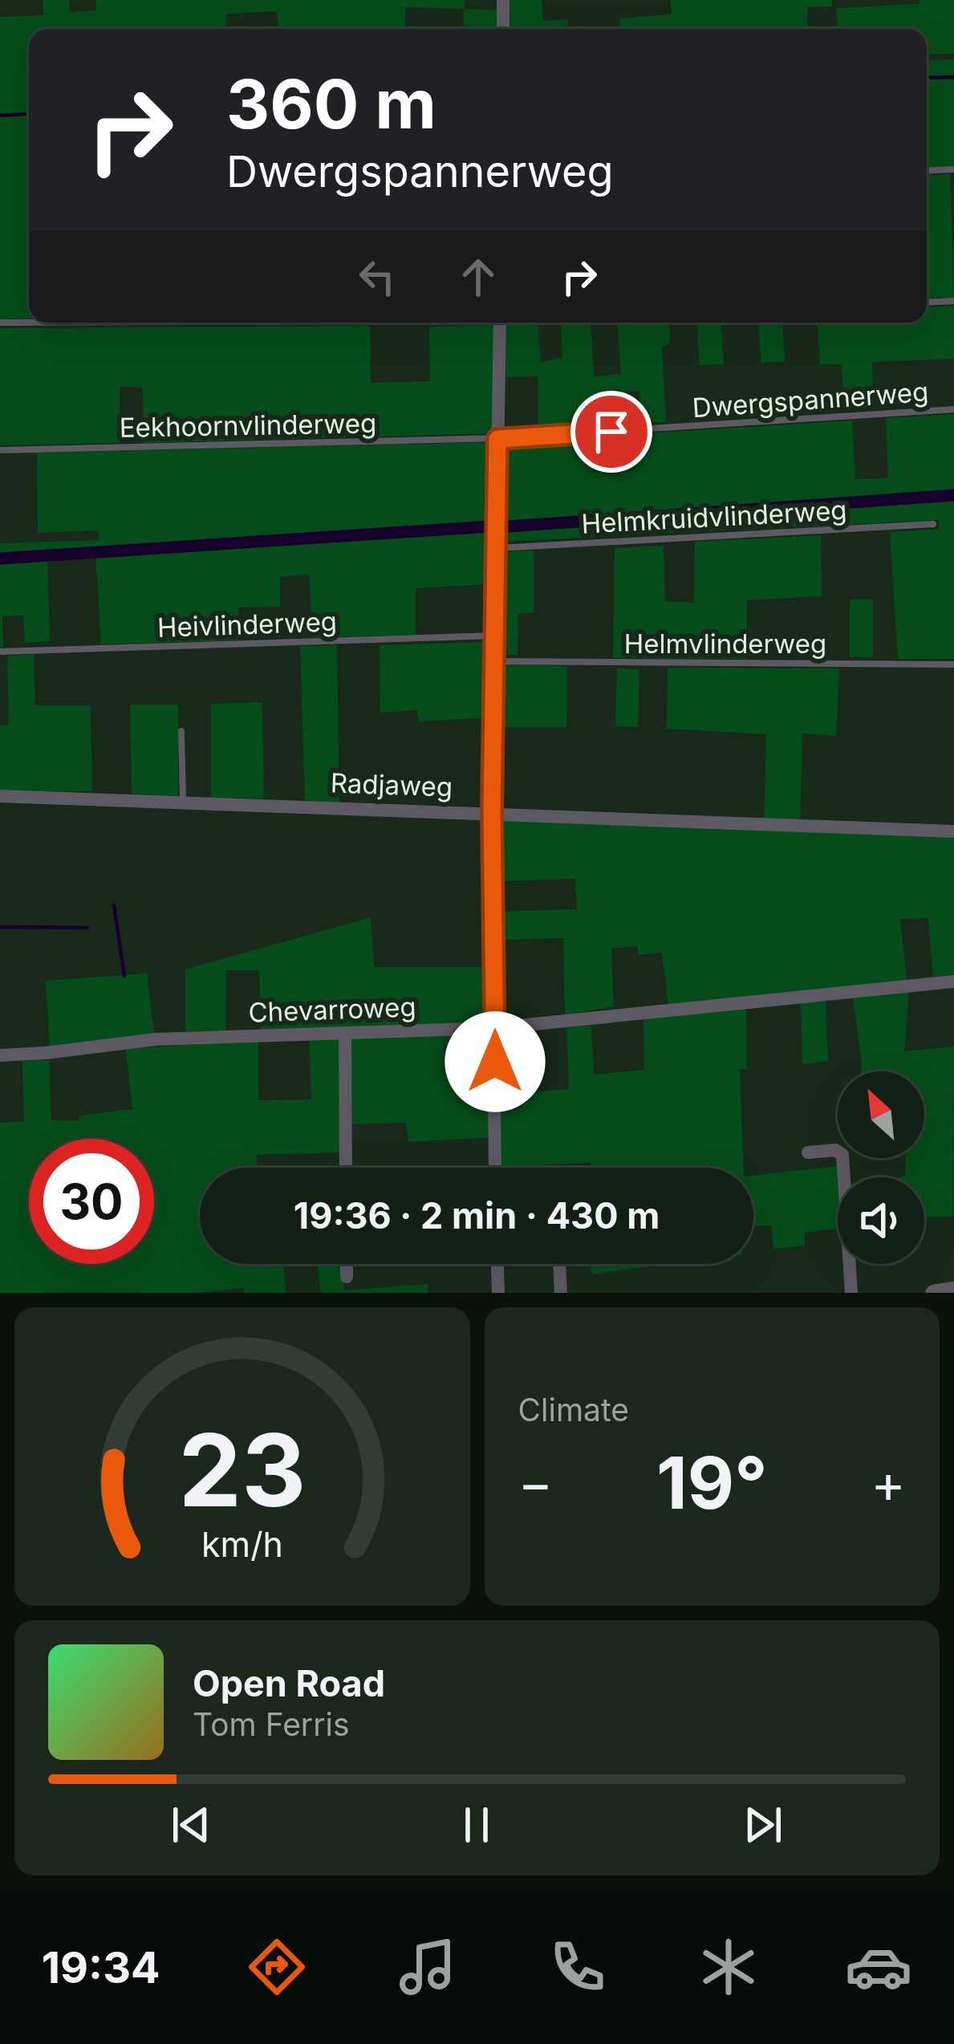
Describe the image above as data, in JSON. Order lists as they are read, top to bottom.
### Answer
{
  "streets": {
    "street": ["Radjaweg", "Chevarroweg"],
    "lane": [
      "Dwergspannerweg",
      "Eekhoornvlinderweg",
      "Helmkruidvlinderweg",
      "Heivlinderweg",
      "Helmvlinderweg"
    ]
  },
  "crossings": [
    ["Dwergspannerweg", "Eekhoornvlinderweg"]
  ],
  "north": "top left",
  "page": {
    "turn": ["360 m", "Dwergspannerweg"],
    "limit": "30",
    "trip": "19:36 · 2 min · 430 m",
    "tile": "Climate",
    "heat": ["−", "19°", "+"],
    "song": ["Open Road", "Tom Ferris"],
    "tabs": "19:34",
    "gauge": ["23", "km/h"]
  }
}
